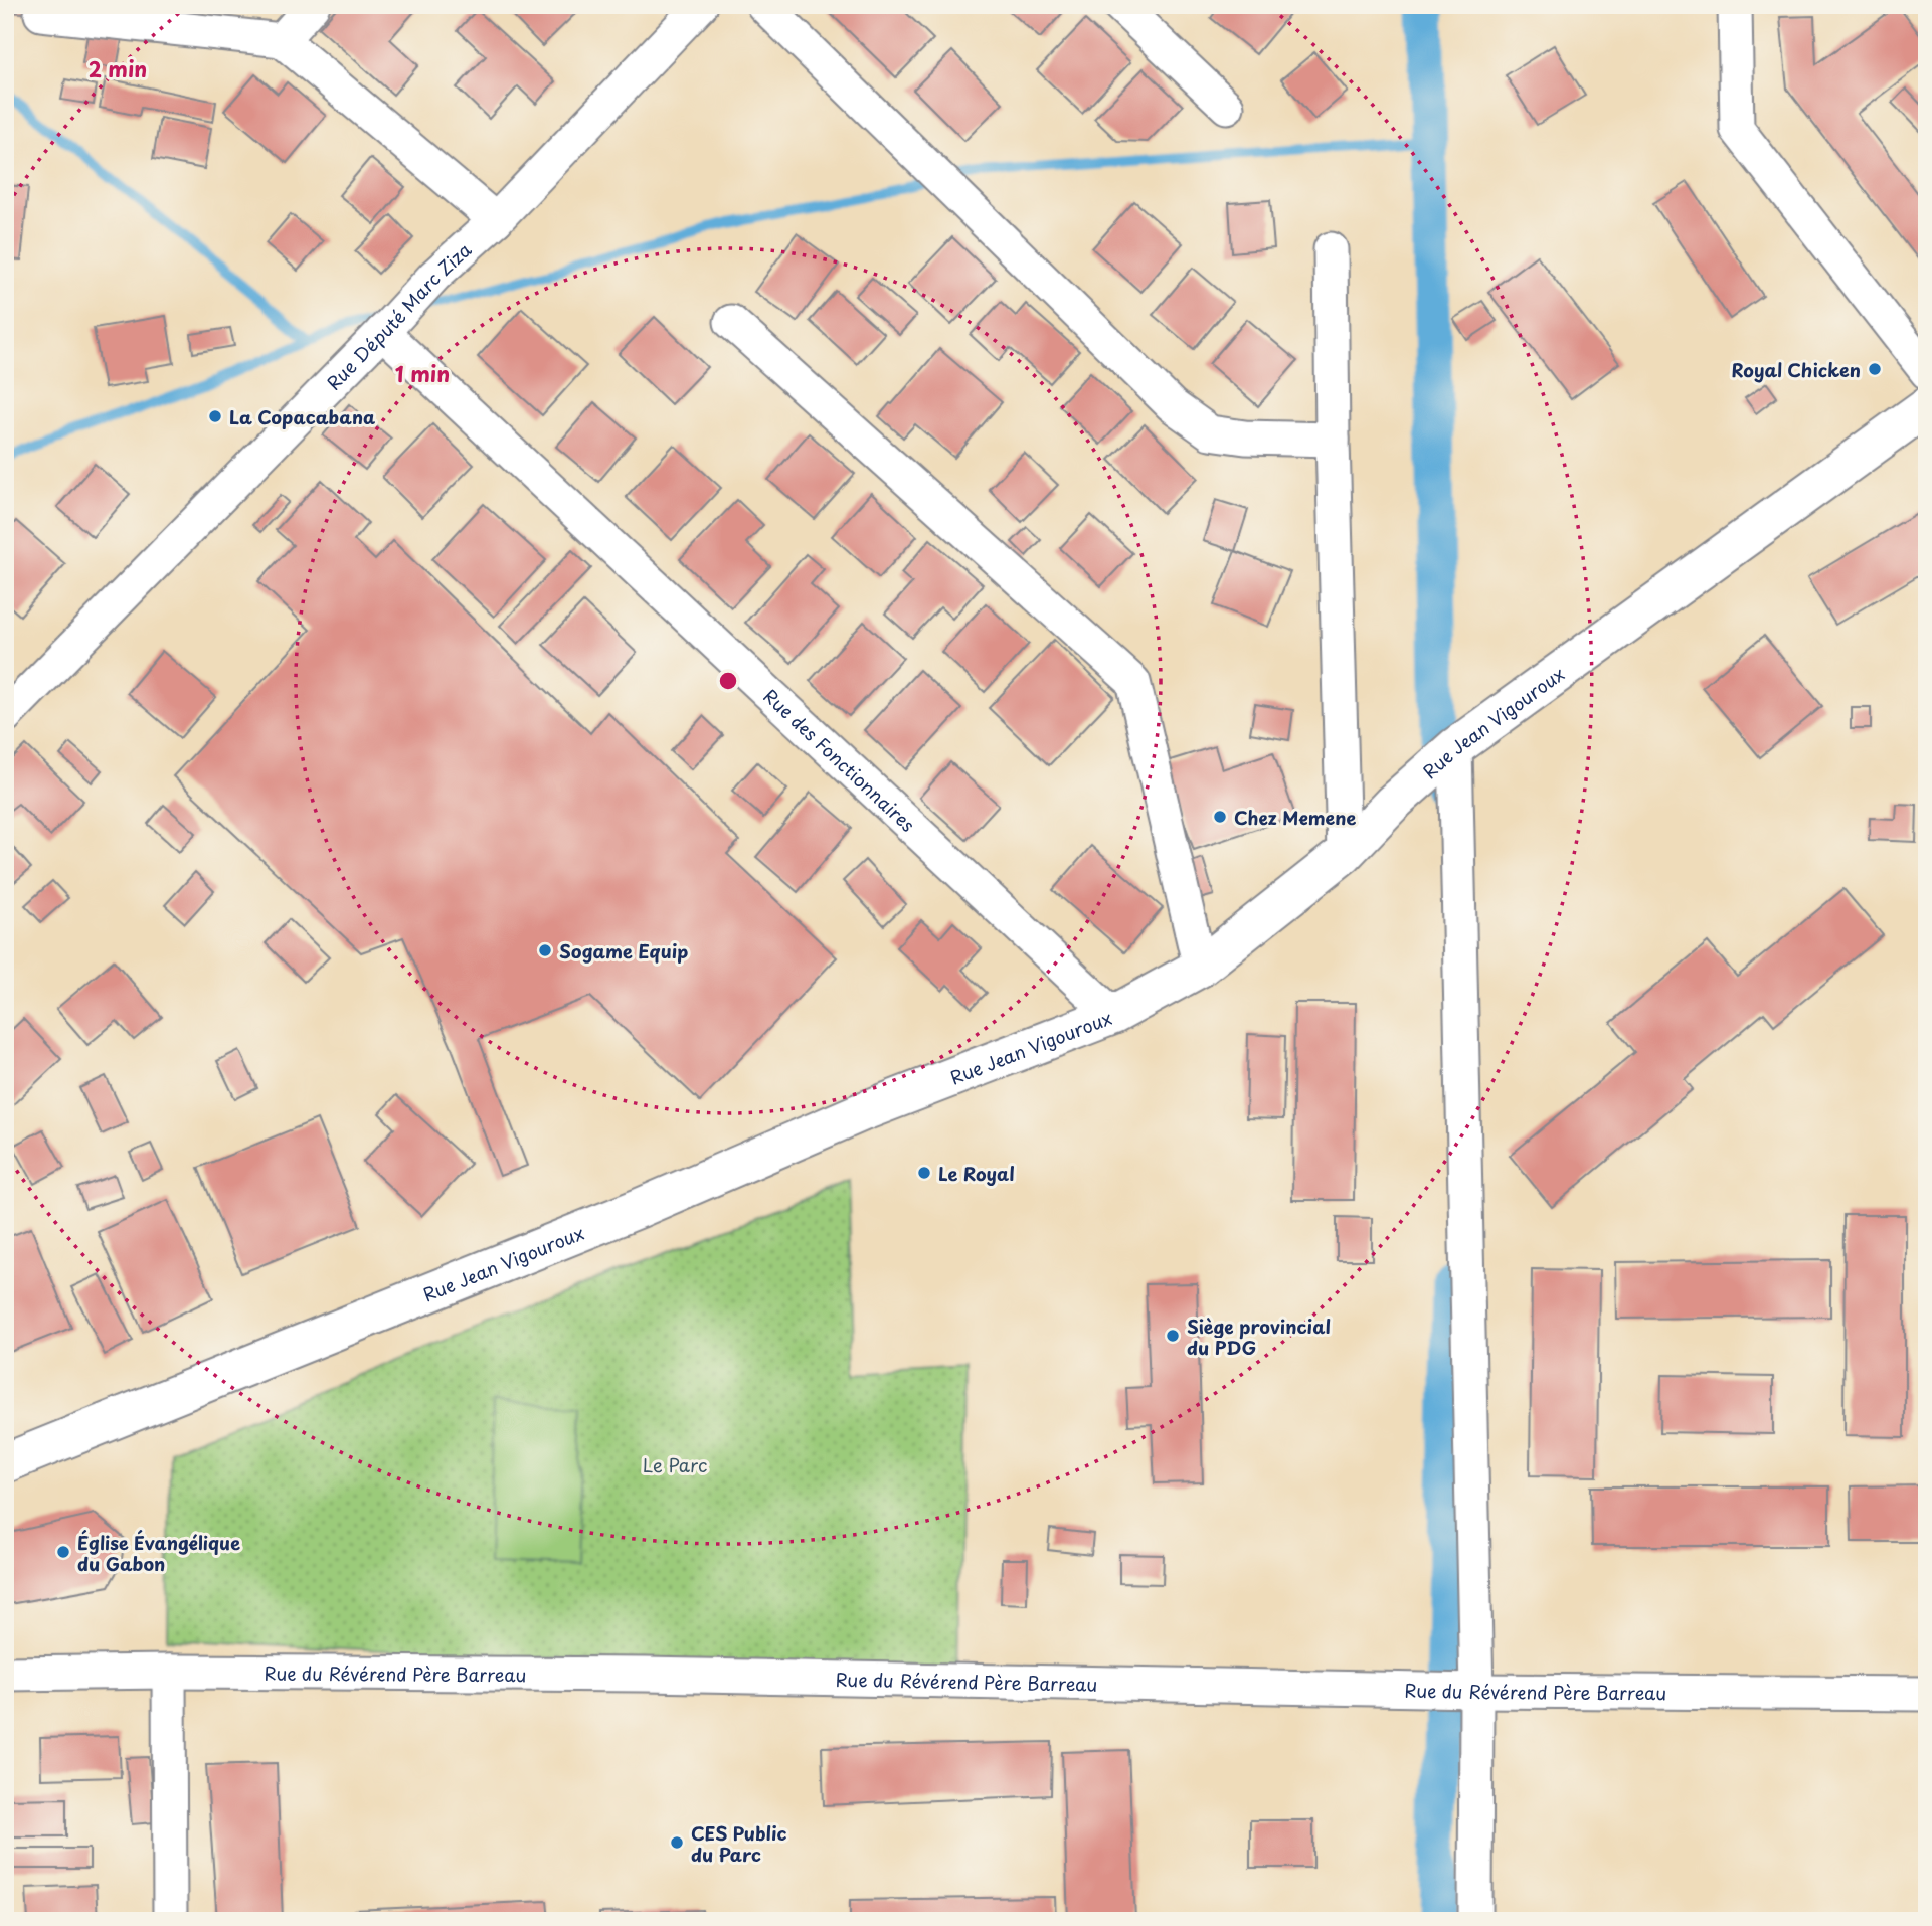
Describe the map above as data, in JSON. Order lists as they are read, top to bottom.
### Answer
{
  "streets": {
    "street": [
      "Rue Député Marc Ziza",
      "Rue Jean Vigouroux",
      "Rue des Fonctionnaires",
      "Rue du Révérend Père Barreau"
    ]
  },
  "crossings": [
    ["Rue Député Marc Ziza", "Rue des Fonctionnaires"],
    ["Rue Jean Vigouroux", "Rue des Fonctionnaires"]
  ],
  "parks": ["Le Parc"],
  "places": [
    "Royal Chicken",
    "La Copacabana",
    "Chez Memene",
    "Sogame Equip",
    "Le Royal",
    "Siège provincial du PDG",
    "Église Évangélique du Gabon",
    "CES Public du Parc"
  ],
  "rings": ["2 min", "1 min"]
}
